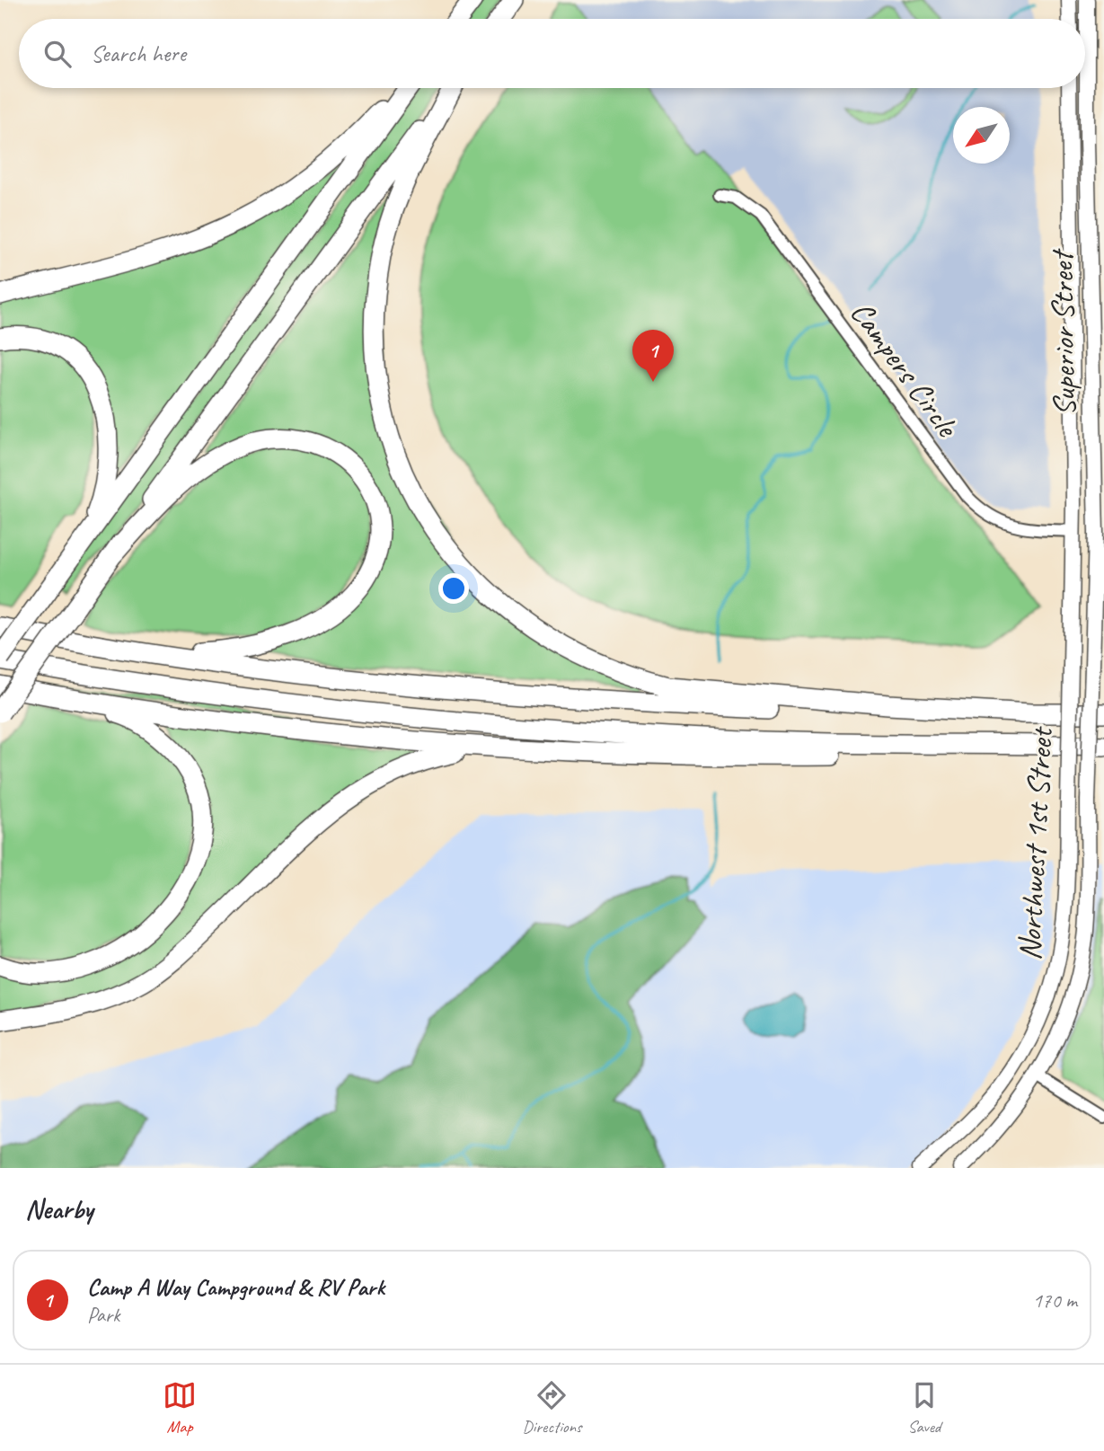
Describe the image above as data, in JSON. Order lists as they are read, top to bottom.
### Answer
{
  "streets": {
    "main road": ["Superior Street", "Northwest 1st Street"],
    "street": ["Campers Circle"]
  },
  "crossings": [
    ["Superior Street", "Campers Circle"],
    ["Superior Street", "Northwest 1st Street"]
  ],
  "north": "bottom left",
  "page": {
    "search": "Search here",
    "pins": "1",
    "heading": "Nearby",
    "list": [
      {
        "mark": "1",
        "name": "Camp A Way Campground & RV Park",
        "note": "Park",
        "value": "170 m"
      }
    ],
    "nav": ["Map", "Directions", "Saved"]
  }
}
